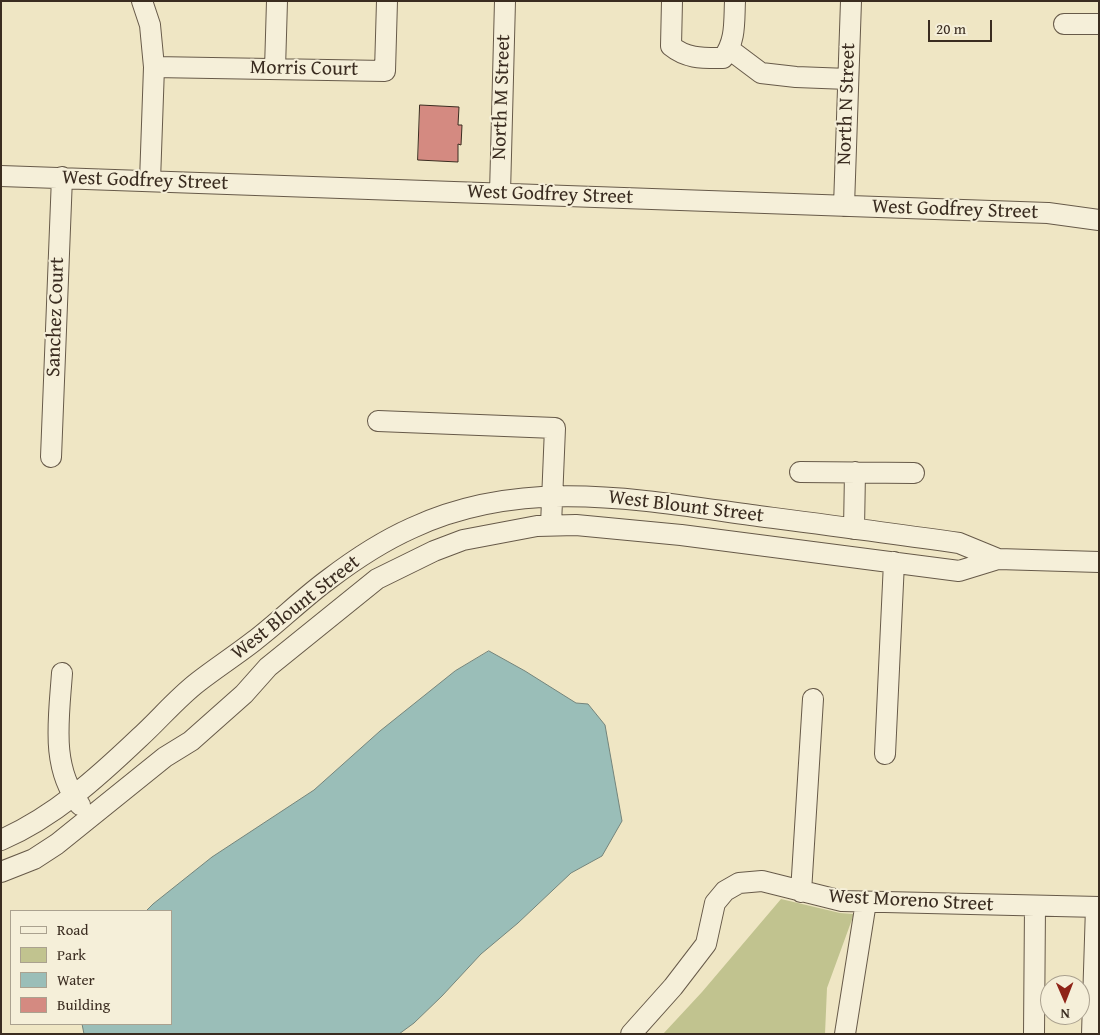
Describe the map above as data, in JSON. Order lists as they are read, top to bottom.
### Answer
{
  "streets": {
    "street": [
      "Morris Court",
      "North M Street",
      "North N Street",
      "West Godfrey Street",
      "Sanchez Court",
      "West Blount Street",
      "West Moreno Street"
    ]
  },
  "crossings": [
    ["North M Street", "West Godfrey Street"],
    ["North N Street", "West Godfrey Street"],
    ["West Godfrey Street", "Sanchez Court"]
  ],
  "legend": [
    "Road",
    "Park",
    "Water",
    "Building"
  ],
  "scale_bar": "20 m",
  "north": "bottom"
}
